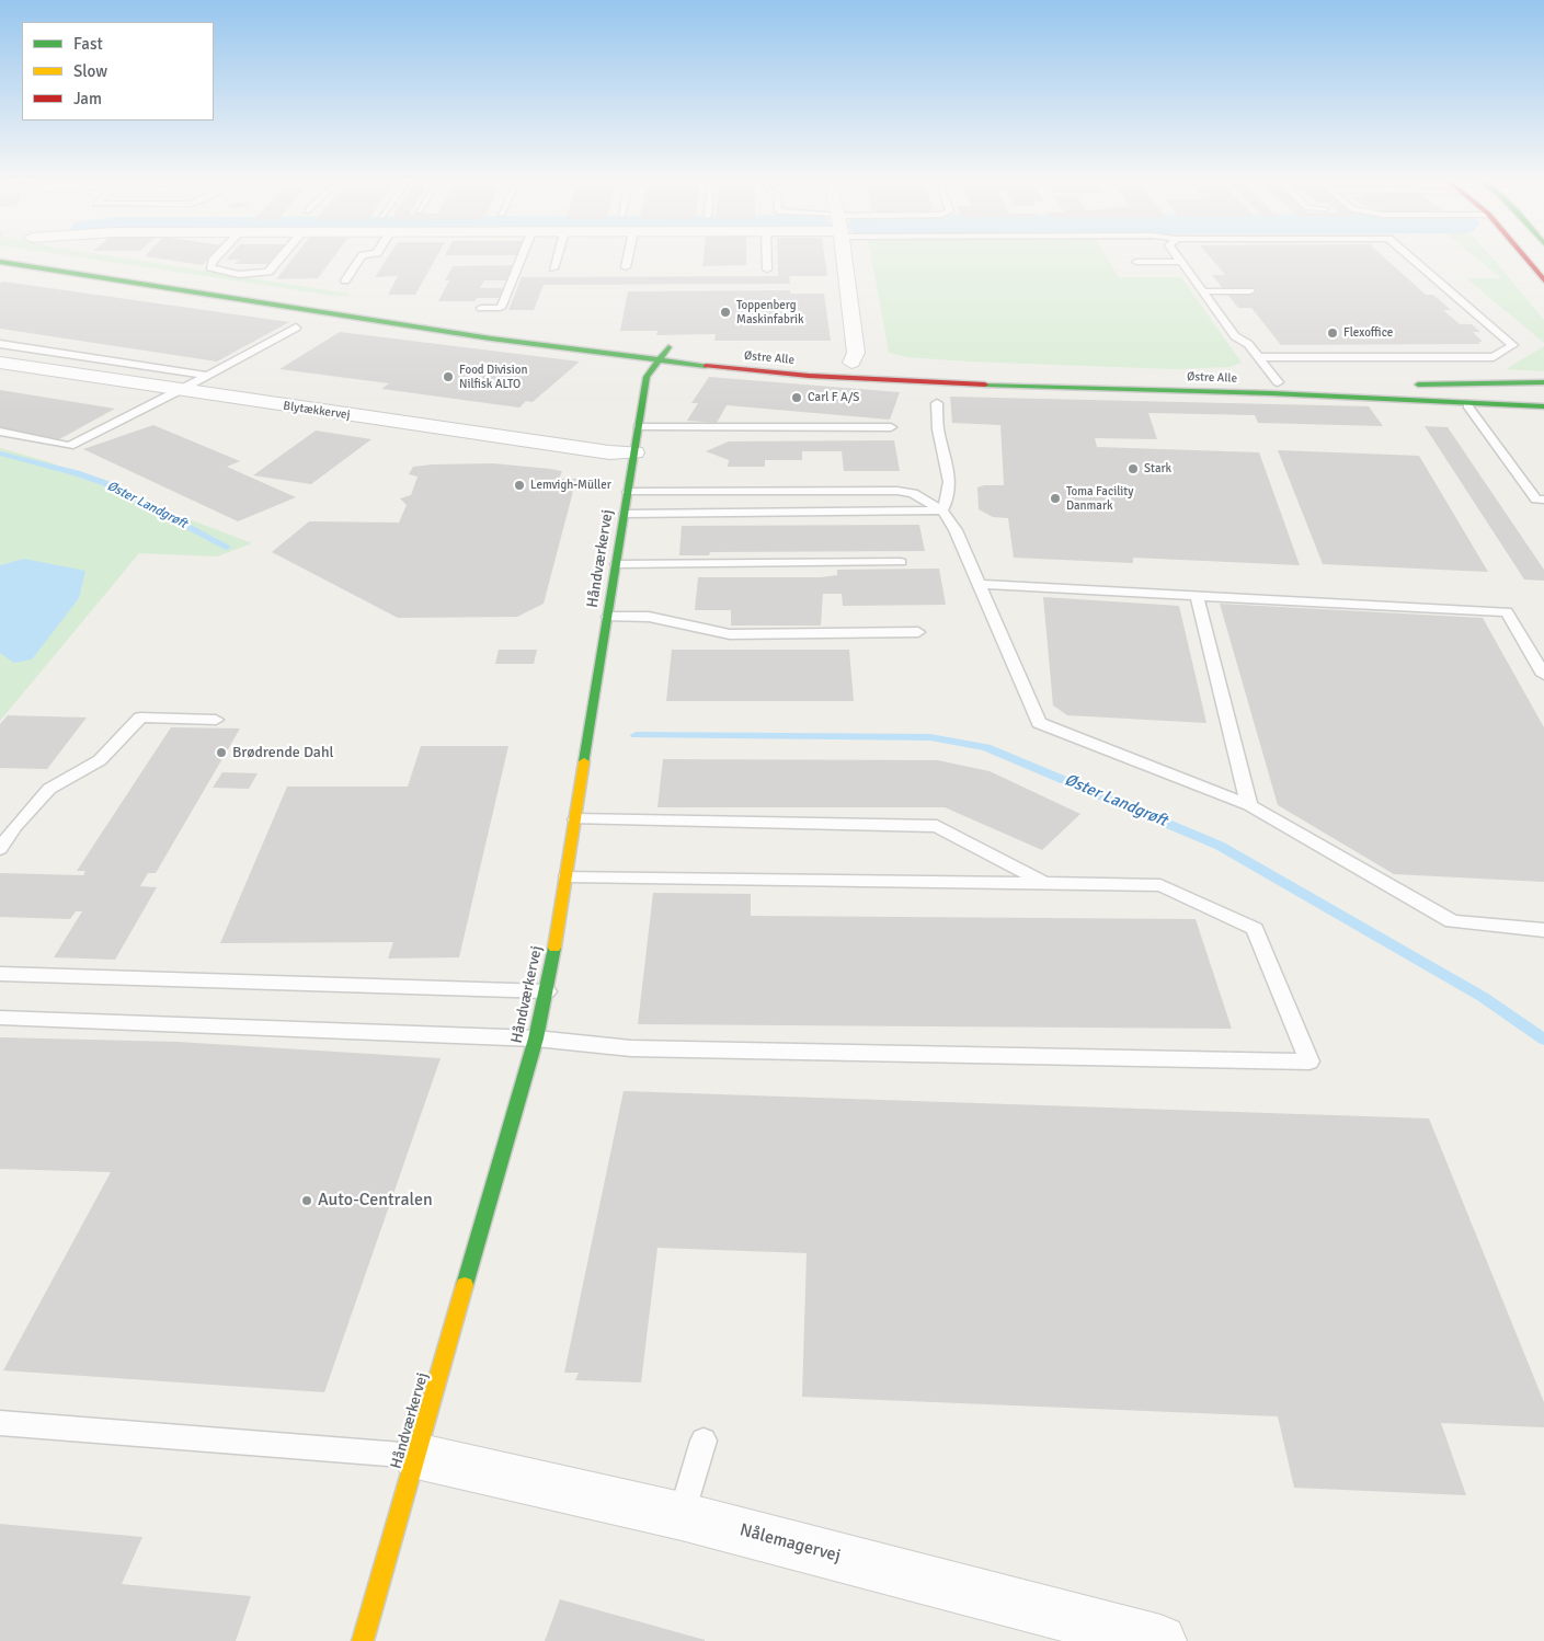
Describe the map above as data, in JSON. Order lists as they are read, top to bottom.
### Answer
{
  "streets": {
    "street": [
      "Østre Alle",
      "Blytækkervej",
      "Håndværkervej",
      "Nålemagervej"
    ]
  },
  "crossings": [
    ["Østre Alle", "Håndværkervej"],
    ["Blytækkervej", "Håndværkervej"],
    ["Håndværkervej", "Nålemagervej"]
  ],
  "water": ["Øster Landgrøft"],
  "places": [
    "Toppenberg Maskinfabrik",
    "Flexoffice",
    "Food Division Nilfisk ALTO",
    "Carl F A/S",
    "Stark",
    "Lemvigh-Müller",
    "Toma Facility Danmark",
    "Brødrende Dahl",
    "Auto-Centralen"
  ],
  "legend": ["Fast", "Slow", "Jam"]
}
